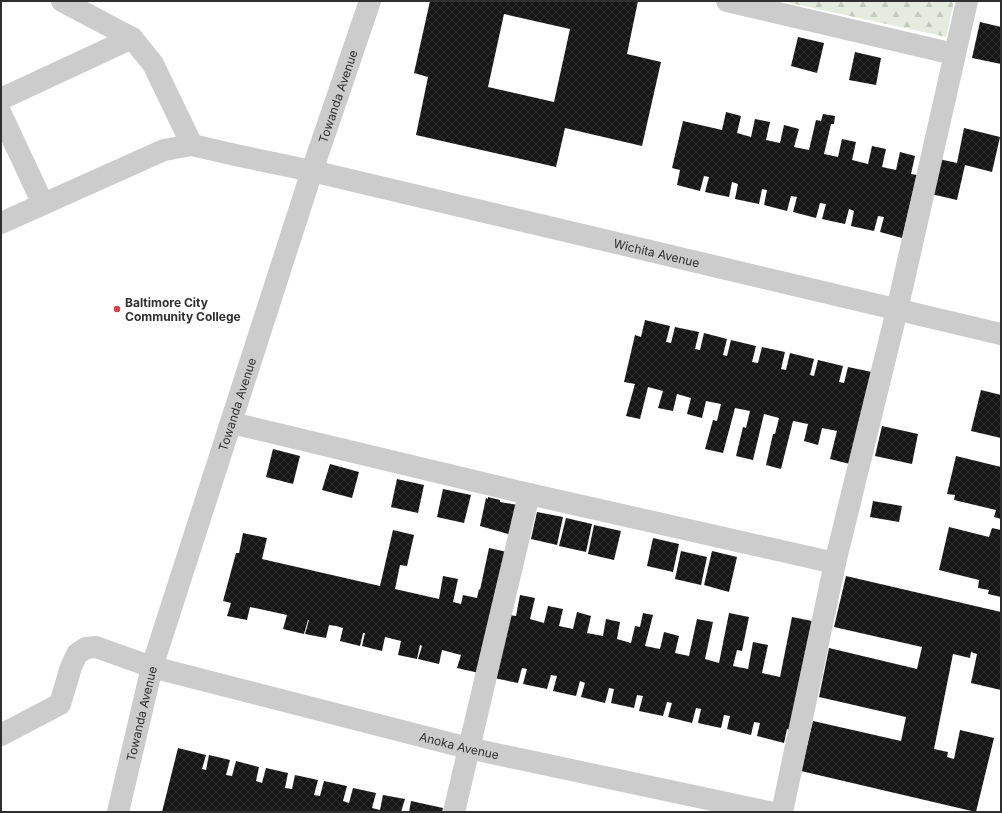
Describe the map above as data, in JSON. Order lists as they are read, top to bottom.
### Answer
{
  "streets": {
    "street": ["Towanda Avenue", "Wichita Avenue", "Anoka Avenue"]
  },
  "crossings": [
    ["Towanda Avenue", "Wichita Avenue"],
    ["Towanda Avenue", "Anoka Avenue"]
  ],
  "places": ["Baltimore City Community College"]
}
